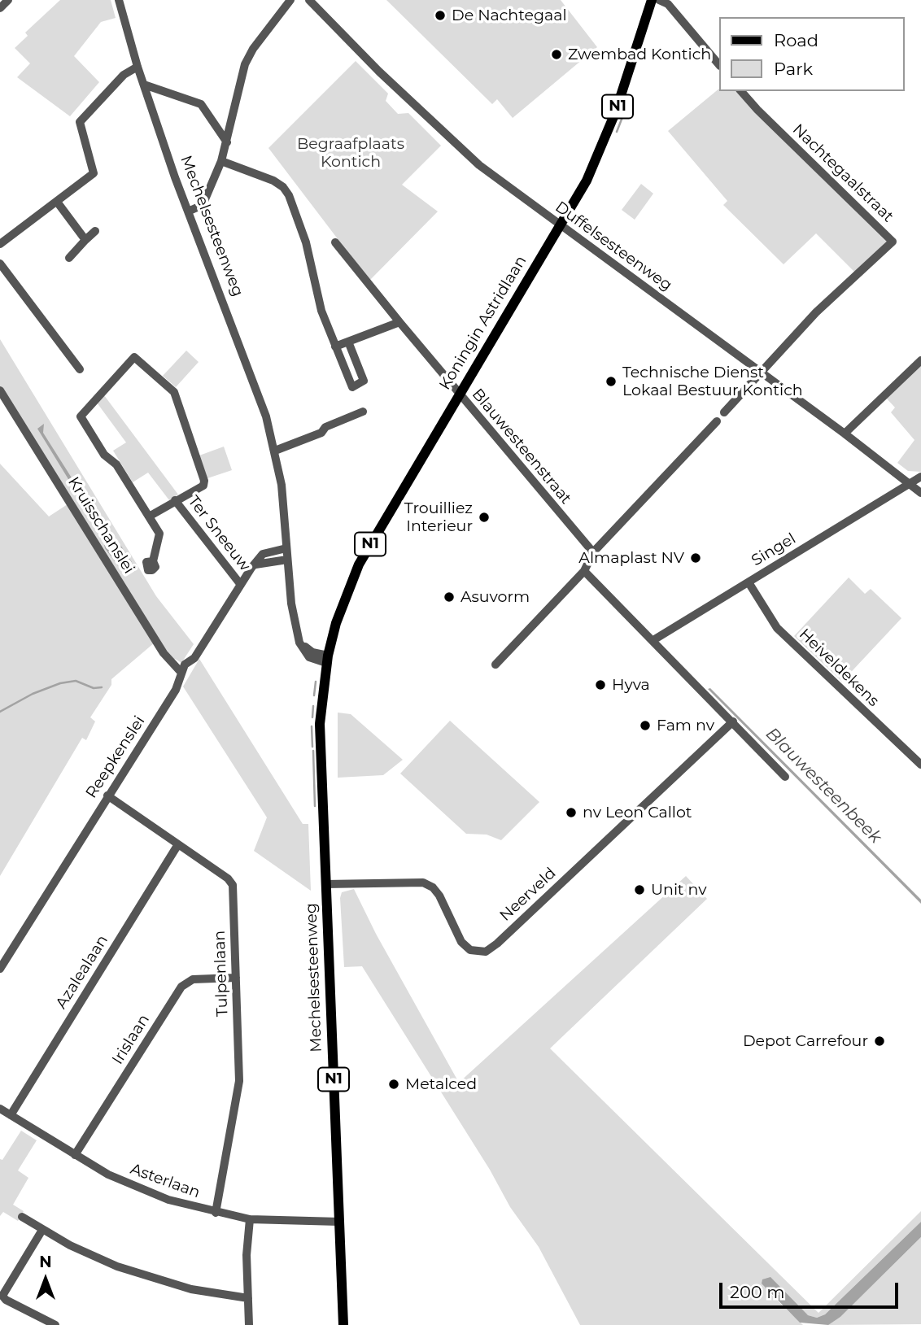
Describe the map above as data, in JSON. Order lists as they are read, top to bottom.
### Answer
{
  "streets": {
    "main road": ["N1", "Mechelsesteenweg", "Koningin Astridlaan"],
    "street": [
      "Nachtegaalstraat",
      "Duffelsesteenweg",
      "Blauwesteenstraat",
      "Kruisschanslei",
      "Ter Sneeuw",
      "Singel",
      "Heiveldekens",
      "Reepkenslei",
      "Neerveld",
      "Azalealaan",
      "Tulpenlaan",
      "Irislaan",
      "Asterlaan"
    ]
  },
  "crossings": [
    ["Nachtegaalstraat", "Duffelsesteenweg"],
    ["Mechelsesteenweg", "Koningin Astridlaan"],
    ["Mechelsesteenweg", "Reepkenslei"],
    ["Mechelsesteenweg", "Neerveld"],
    ["Mechelsesteenweg", "Asterlaan"],
    ["Duffelsesteenweg", "Koningin Astridlaan"],
    ["Duffelsesteenweg", "Singel"],
    ["Koningin Astridlaan", "Blauwesteenstraat"],
    ["Kruisschanslei", "Reepkenslei"],
    ["Ter Sneeuw", "Reepkenslei"],
    ["Singel", "Heiveldekens"],
    ["Reepkenslei", "Tulpenlaan"],
    ["Azalealaan", "Tulpenlaan"],
    ["Azalealaan", "Asterlaan"],
    ["Tulpenlaan", "Irislaan"],
    ["Tulpenlaan", "Asterlaan"],
    ["Irislaan", "Asterlaan"]
  ],
  "water": ["Blauwesteenbeek"],
  "parks": ["Begraafplaats Kontich"],
  "places": [
    "De Nachtegaal",
    "Zwembad Kontich",
    "Technische Dienst Lokaal Bestuur Kontich",
    "Trouilliez Interieur",
    "Almaplast NV",
    "Asuvorm",
    "Hyva",
    "Fam nv",
    "nv Leon Callot",
    "Unit nv",
    "Depot Carrefour",
    "Metalced"
  ],
  "legend": ["Road", "Park"],
  "scale_bar": "200 m",
  "north": "top"
}
